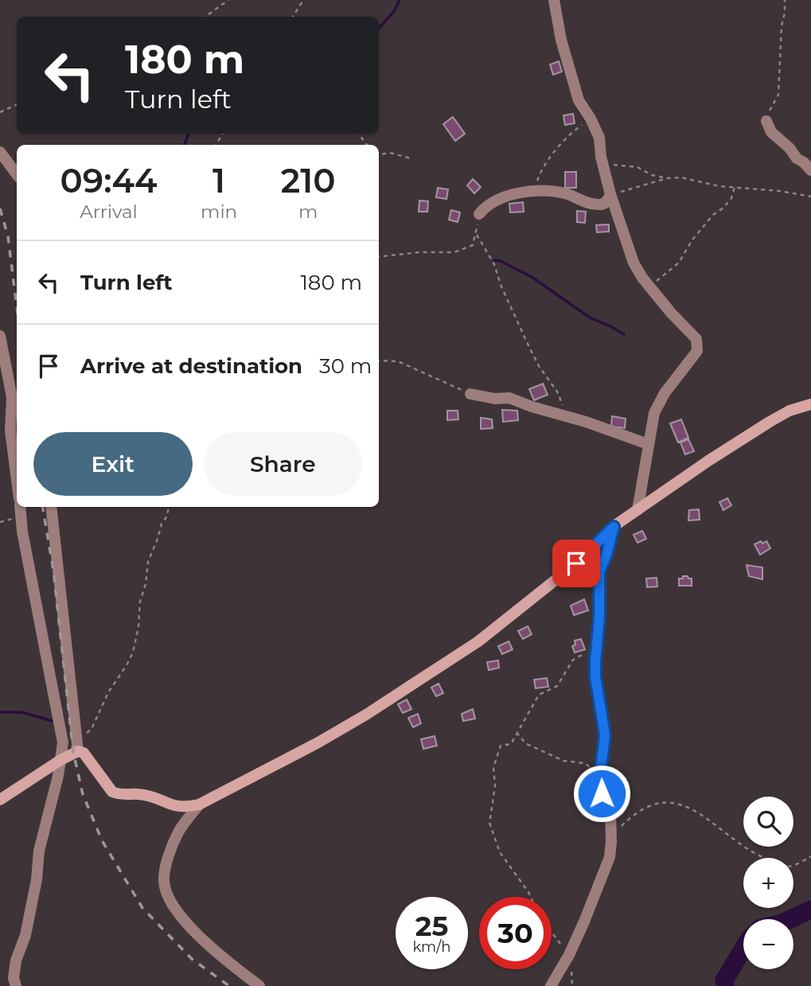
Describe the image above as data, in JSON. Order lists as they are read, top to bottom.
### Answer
{
  "page": {
    "turn": ["180 m", "Turn left"],
    "eta": [
      "09:44",
      "Arrival",
      "1",
      "min",
      "210",
      "m"
    ],
    "list": [
      {
        "name": "Turn left",
        "value": "180 m"
      },
      {
        "name": "Arrive at destination",
        "value": "30 m"
      }
    ],
    "buttons": ["Exit", "Share"],
    "map_buttons": ["+", "−"],
    "speed": "25 km/h",
    "limit": "30"
  }
}
